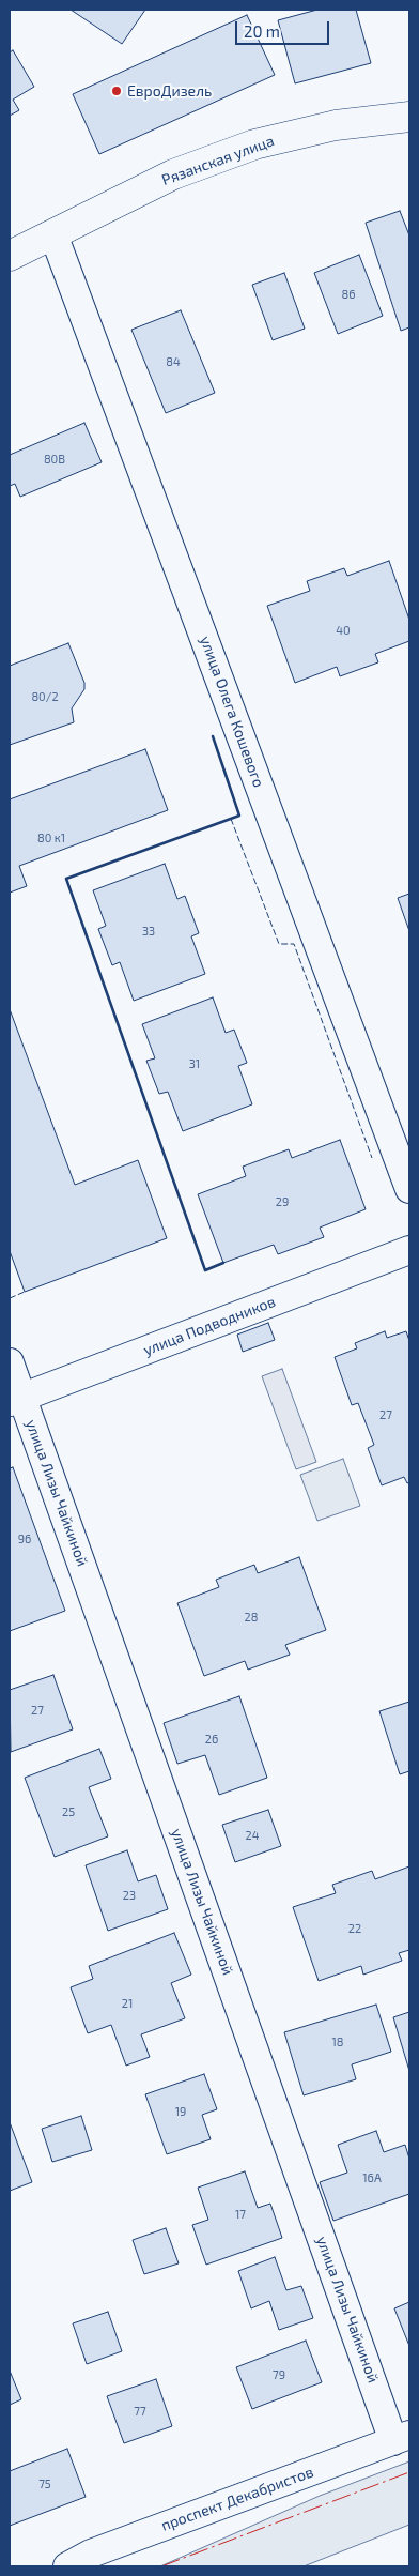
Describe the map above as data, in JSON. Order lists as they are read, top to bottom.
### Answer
{
  "streets": {
    "main road": ["Рязанская улица"],
    "street": [
      "улица Олега Кошевого",
      "улица Подводников",
      "улица Лизы Чайкиной",
      "проспект Декабристов"
    ]
  },
  "crossings": [
    ["Рязанская улица", "улица Олега Кошевого"],
    ["улица Подводников", "улица Лизы Чайкиной"],
    ["улица Лизы Чайкиной", "проспект Декабристов"]
  ],
  "places": ["ЕвроДизель"],
  "house_numbers": [
    "86",
    "84",
    "80В",
    "40",
    "80/2",
    "80 к1",
    "33",
    "31",
    "29",
    "27",
    "96",
    "28",
    "27",
    "26",
    "25",
    "24",
    "23",
    "22",
    "21",
    "18",
    "19",
    "16А",
    "17",
    "79",
    "77",
    "75"
  ],
  "scale_bar": "20 m"
}
